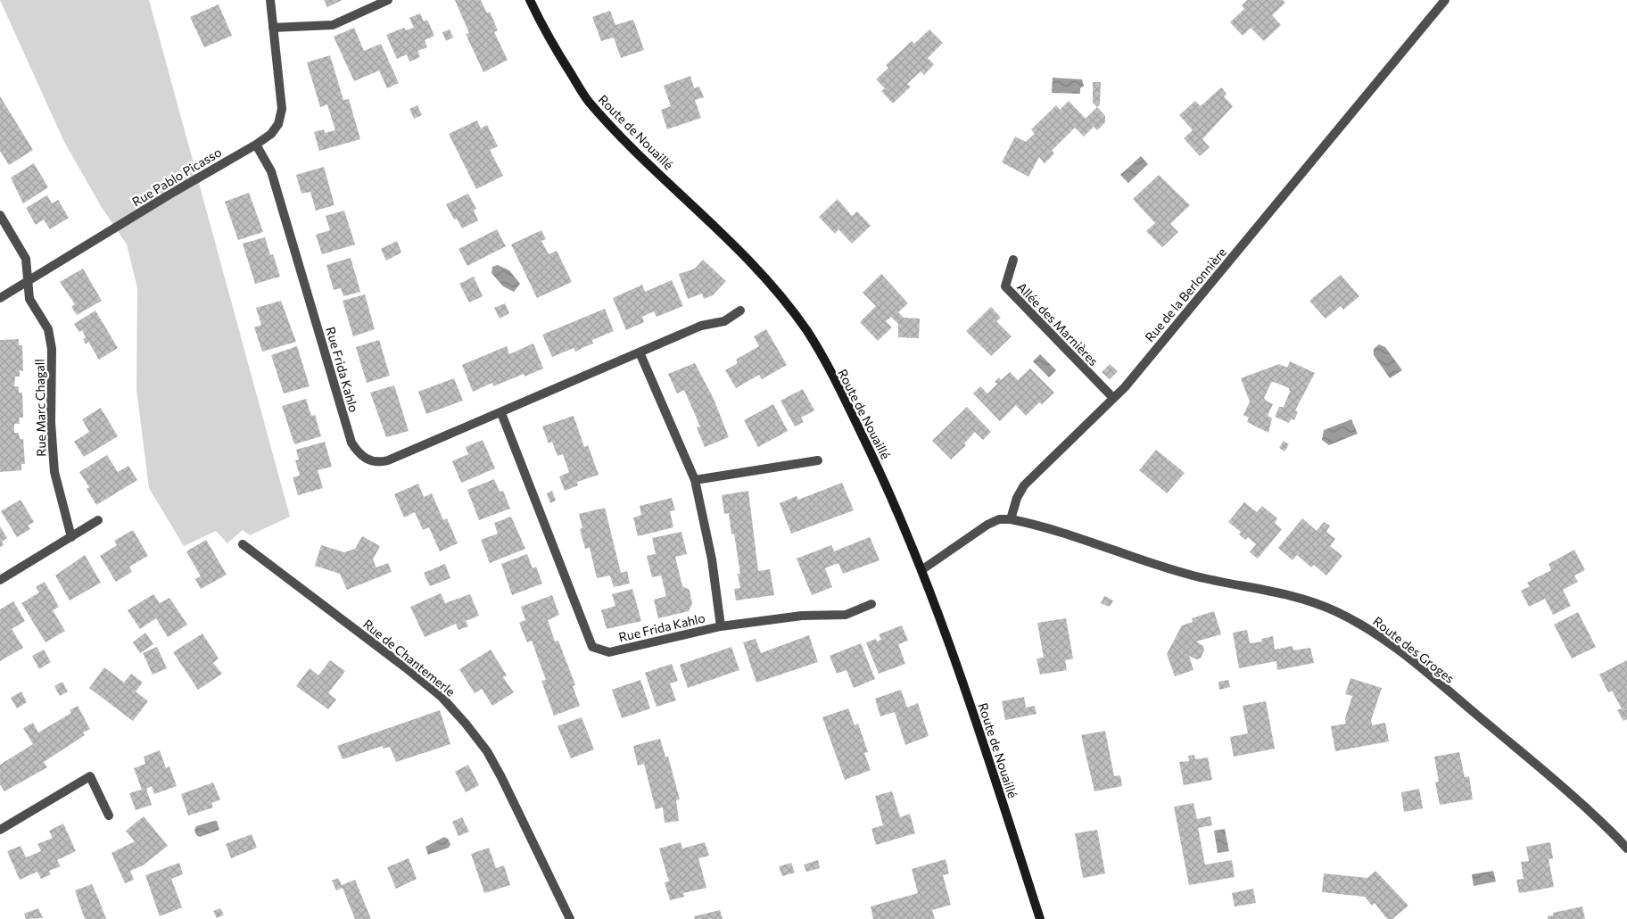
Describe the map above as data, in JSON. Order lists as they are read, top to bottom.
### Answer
{
  "streets": {
    "street": [
      "Route de Nouaillé",
      "Rue Pablo Picasso",
      "Rue de la Berlonnière",
      "Allée des Marnières",
      "Rue Frida Kahlo",
      "Rue Marc Chagall",
      "Route des Groges",
      "Rue de Chantemerle"
    ]
  },
  "crossings": [
    ["Rue Pablo Picasso", "Rue Frida Kahlo"],
    ["Rue Pablo Picasso", "Rue Marc Chagall"],
    ["Rue de la Berlonnière", "Allée des Marnières"],
    ["Rue de la Berlonnière", "Route des Groges"]
  ]
}
